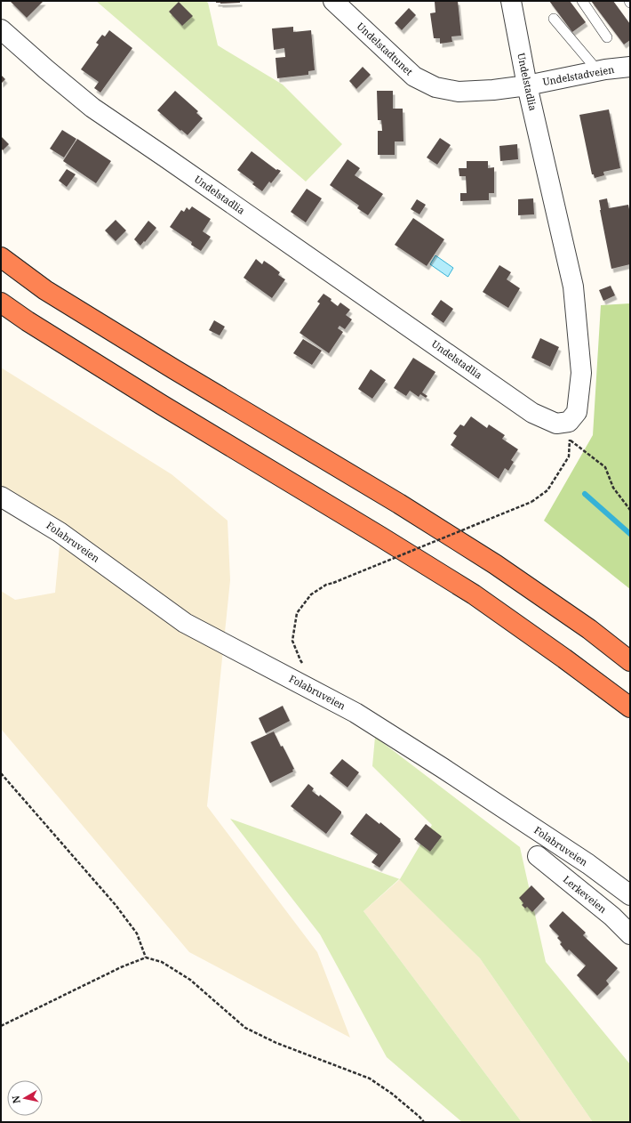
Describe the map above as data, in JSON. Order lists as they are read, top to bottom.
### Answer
{
  "streets": {
    "street": [
      "Undelstadtunet",
      "Undelstadveien",
      "Undelstadlia",
      "Folabruveien",
      "Lerkeveien"
    ]
  },
  "crossings": [
    ["Undelstadtunet", "Undelstadveien"],
    ["Undelstadtunet", "Undelstadlia"],
    ["Undelstadveien", "Undelstadlia"]
  ],
  "north": "left"
}
